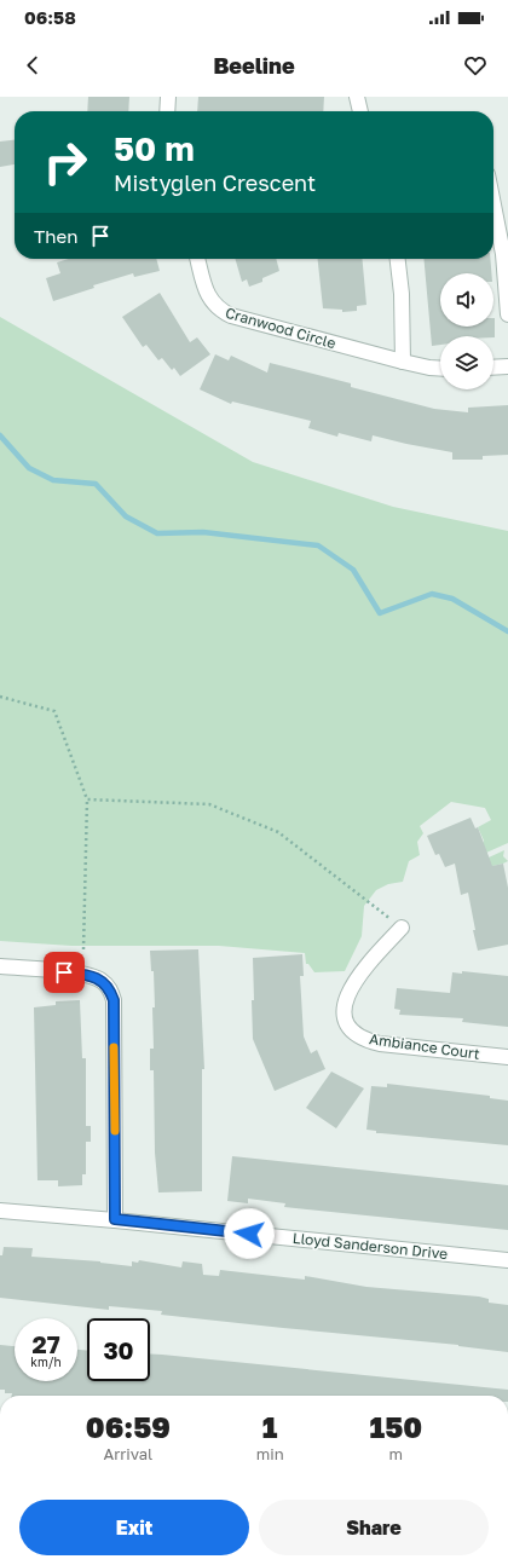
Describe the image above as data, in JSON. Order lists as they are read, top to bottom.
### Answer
{
  "streets": {
    "street": ["Cranwood Circle", "Ambiance Court", "Lloyd Sanderson Drive"]
  },
  "page": {
    "status": "06:58",
    "header": "Beeline",
    "turn": ["50 m", "Mistyglen Crescent"],
    "then": "Then",
    "speed": "27 km/h",
    "limit": "30",
    "eta": [
      "06:59",
      "Arrival",
      "1",
      "min",
      "150",
      "m"
    ],
    "buttons": ["Exit", "Share"]
  }
}
